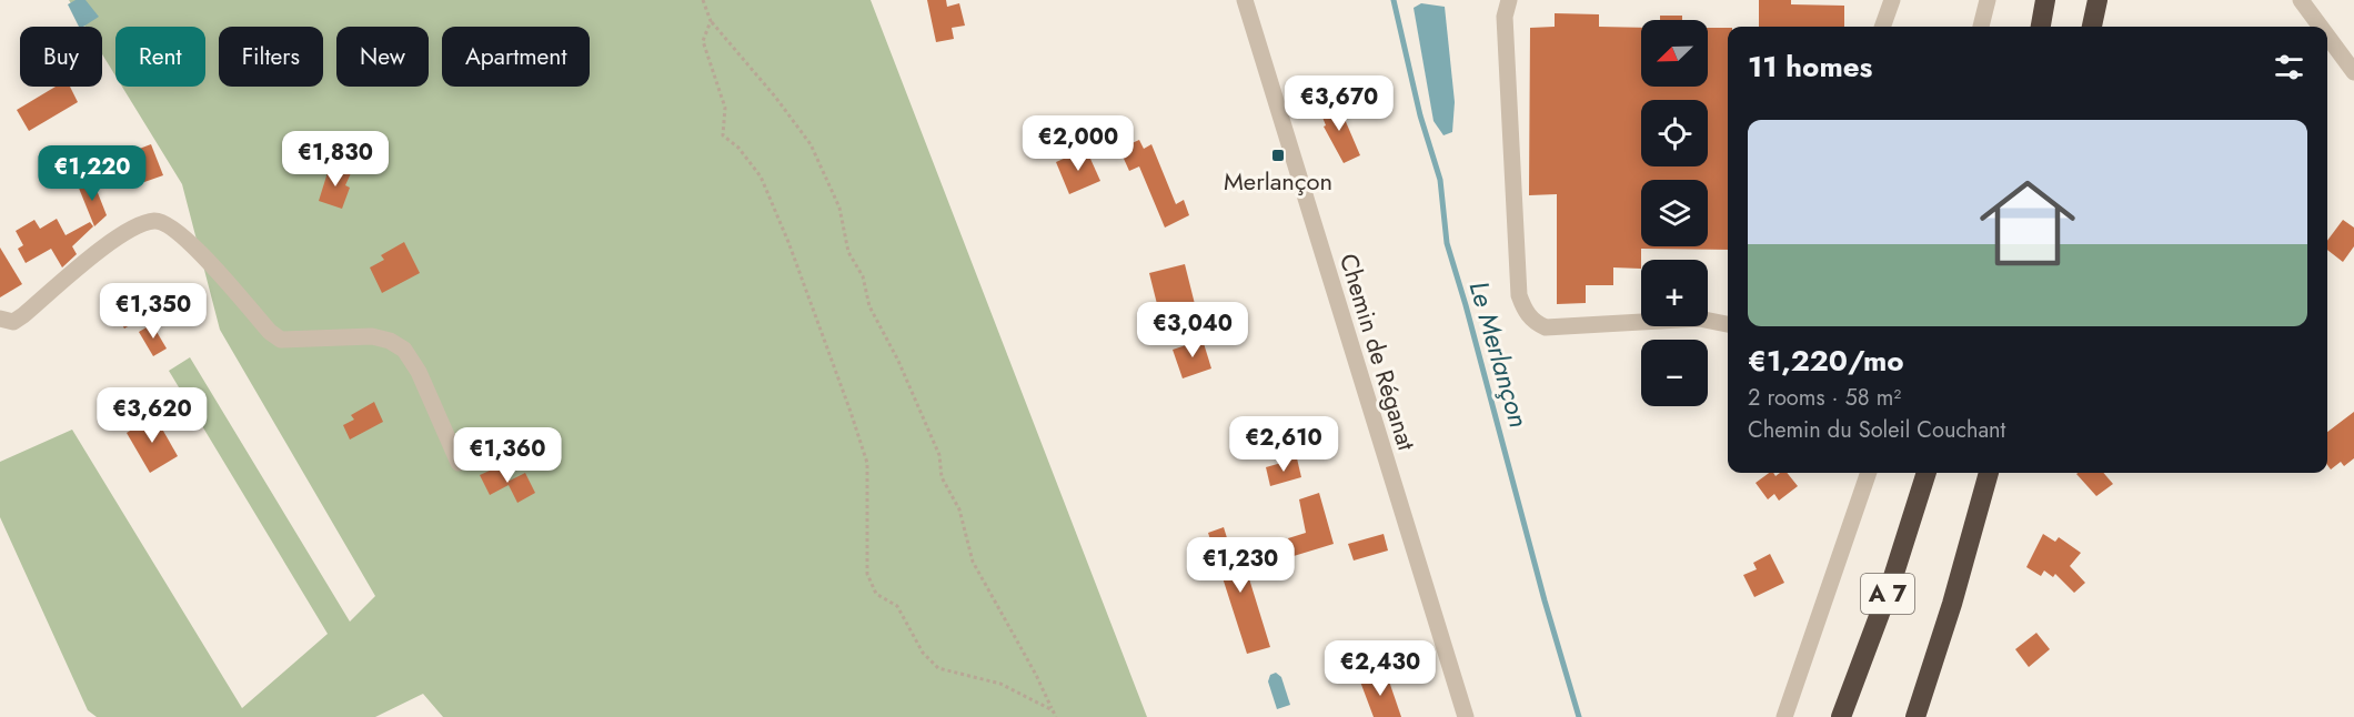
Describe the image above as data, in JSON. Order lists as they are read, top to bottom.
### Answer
{
  "streets": {
    "highway": ["A 7"],
    "street": ["Chemin de Réganat"]
  },
  "water": ["Le Merlançon"],
  "places": {
    "transit": ["Merlançon"]
  },
  "north": "bottom left",
  "page": {
    "map_buttons": ["+", "−"],
    "chip": [
      "Buy",
      "Rent",
      "Filters",
      "New",
      "Apartment"
    ],
    "heading": "11 homes",
    "price": [
      "€3,670",
      "€2,000",
      "€1,830",
      "€1,220",
      "€1,350",
      "€3,040",
      "€3,620",
      "€2,610",
      "€1,360",
      "€1,230",
      "€2,430"
    ],
    "list": [
      {
        "name": "€1,220/mo",
        "note": "2 rooms · 58 m² · Chemin du Soleil Couchant"
      }
    ]
  }
}
